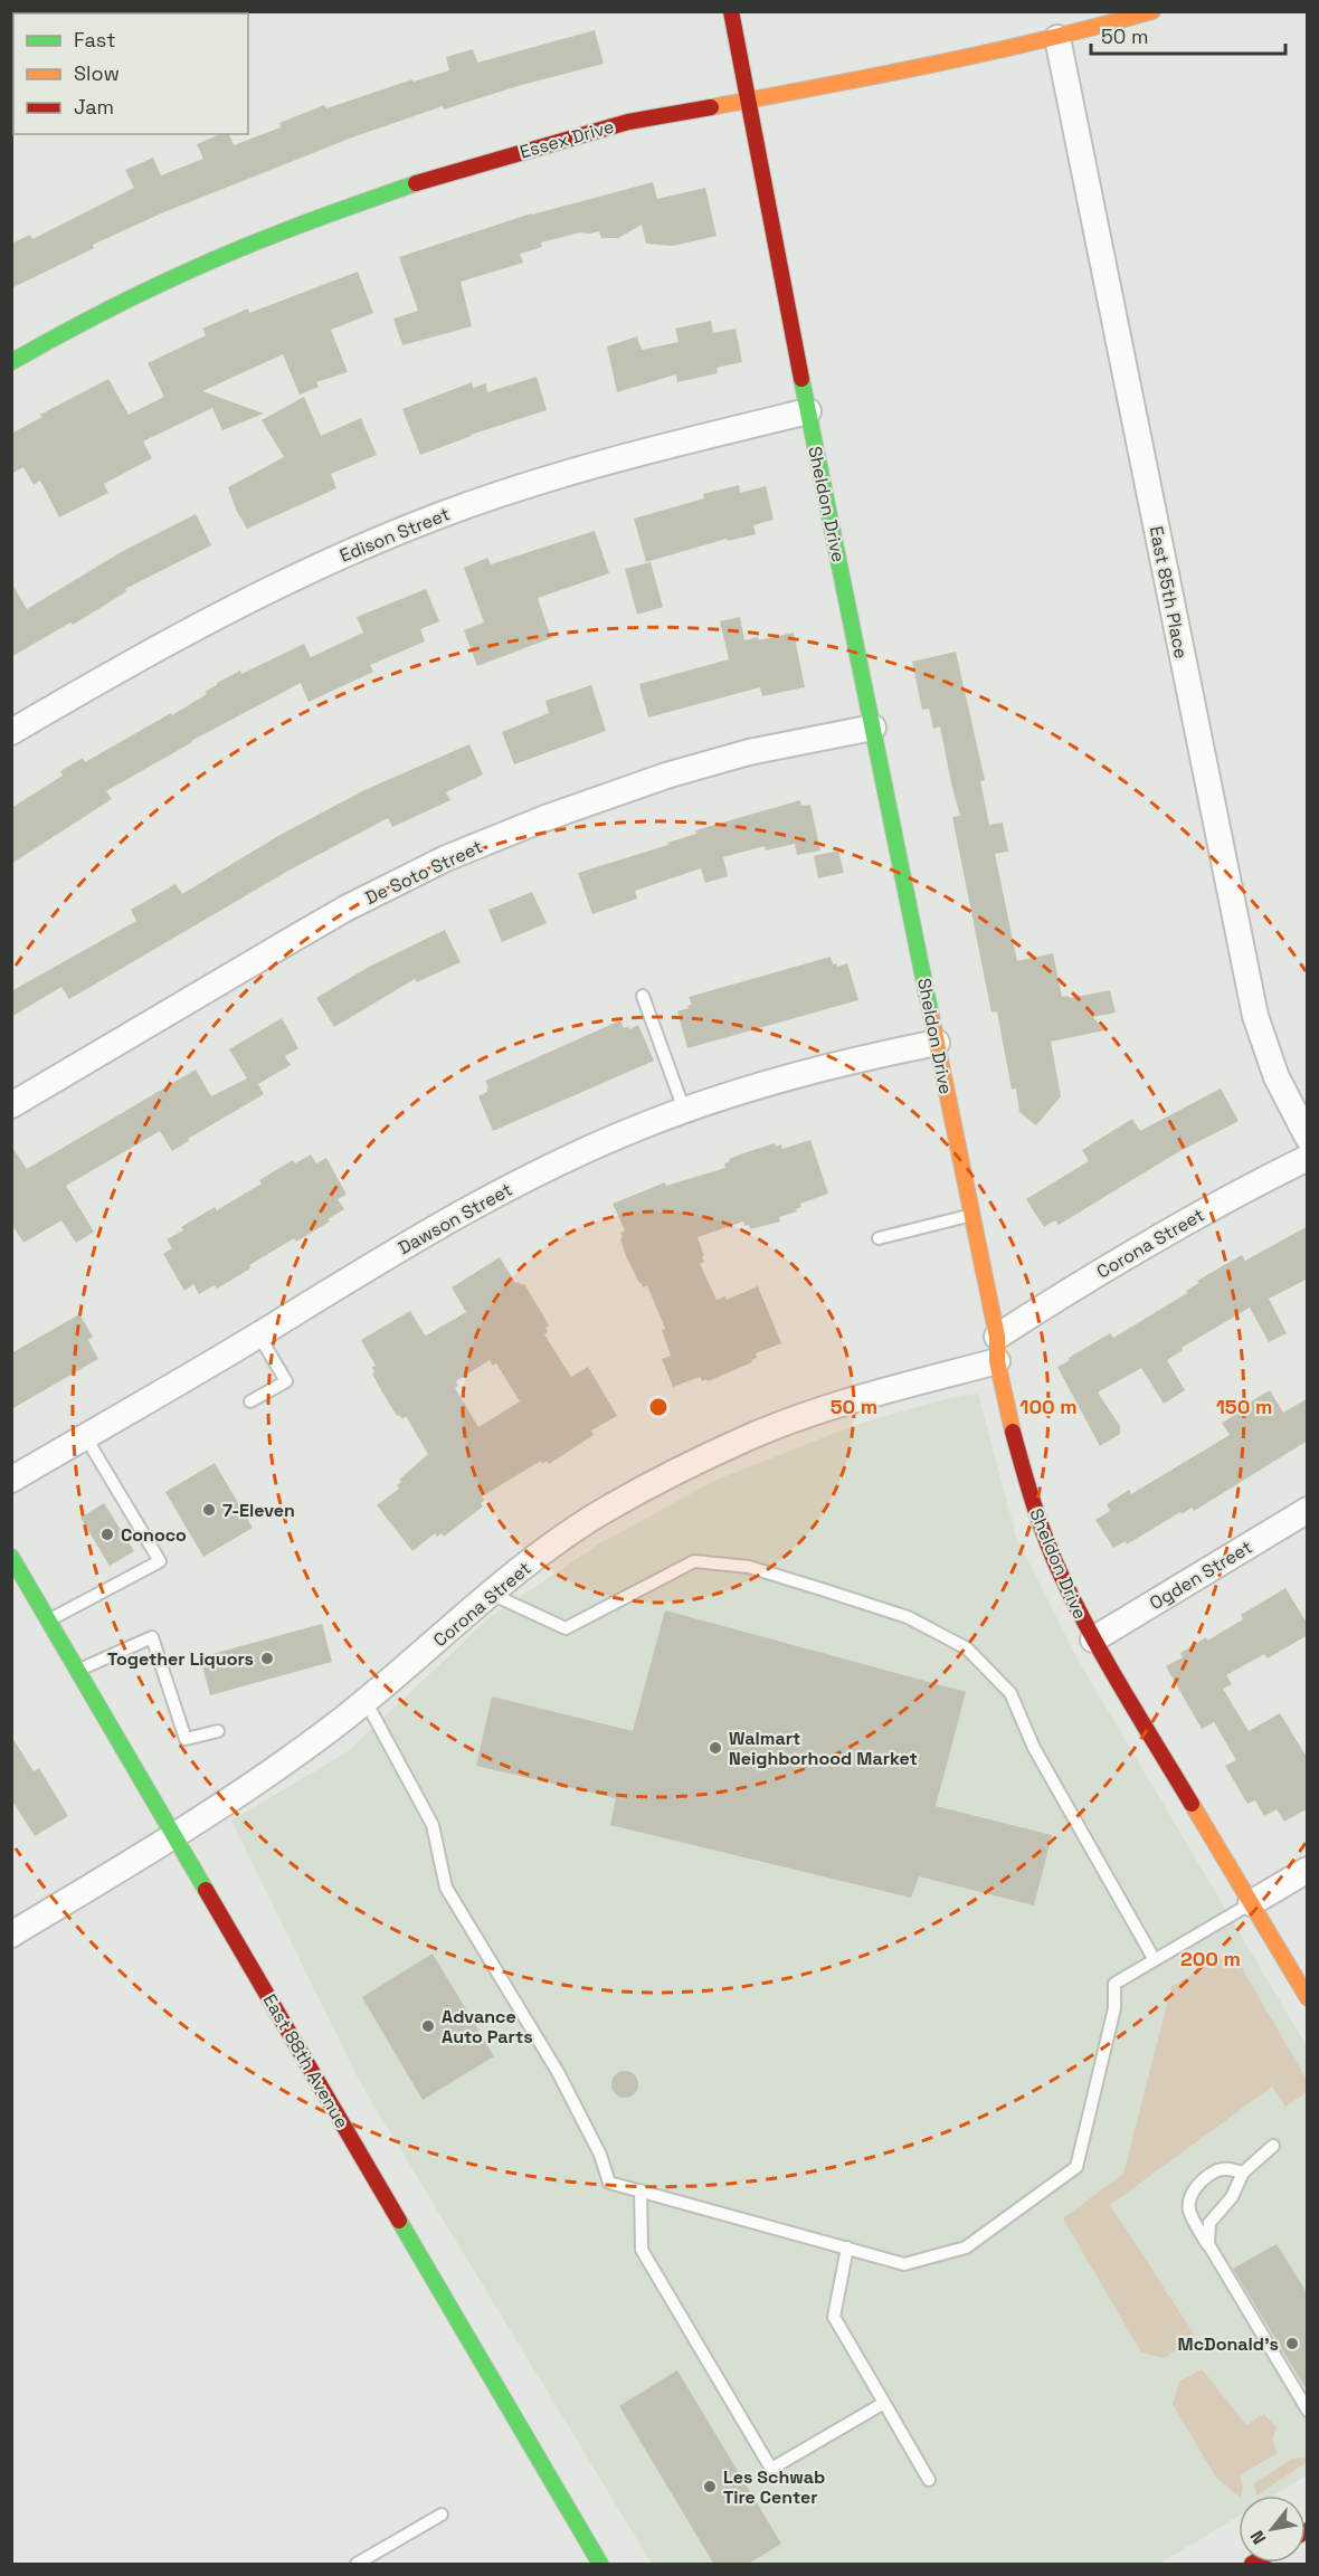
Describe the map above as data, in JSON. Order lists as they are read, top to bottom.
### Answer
{
  "streets": {
    "street": [
      "Essex Drive",
      "Sheldon Drive",
      "Edison Street",
      "East 85th Place",
      "De Soto Street",
      "Dawson Street",
      "Corona Street",
      "Ogden Street",
      "East 88th Avenue"
    ]
  },
  "crossings": [
    ["Essex Drive", "Sheldon Drive"],
    ["Essex Drive", "East 85th Place"],
    ["Sheldon Drive", "Edison Street"],
    ["Sheldon Drive", "De Soto Street"],
    ["Sheldon Drive", "Dawson Street"],
    ["Sheldon Drive", "Corona Street"],
    ["Sheldon Drive", "Ogden Street"],
    ["Corona Street", "East 88th Avenue"]
  ],
  "places": [
    "7-Eleven",
    "Conoco",
    "Together Liquors",
    "Walmart Neighborhood Market",
    "Advance Auto Parts",
    "McDonald's",
    "Les Schwab Tire Center"
  ],
  "legend": ["Fast", "Slow", "Jam"],
  "scale_bar": "50 m",
  "north": "bottom left",
  "rings": [
    "50 m",
    "100 m",
    "150 m",
    "200 m"
  ]
}
